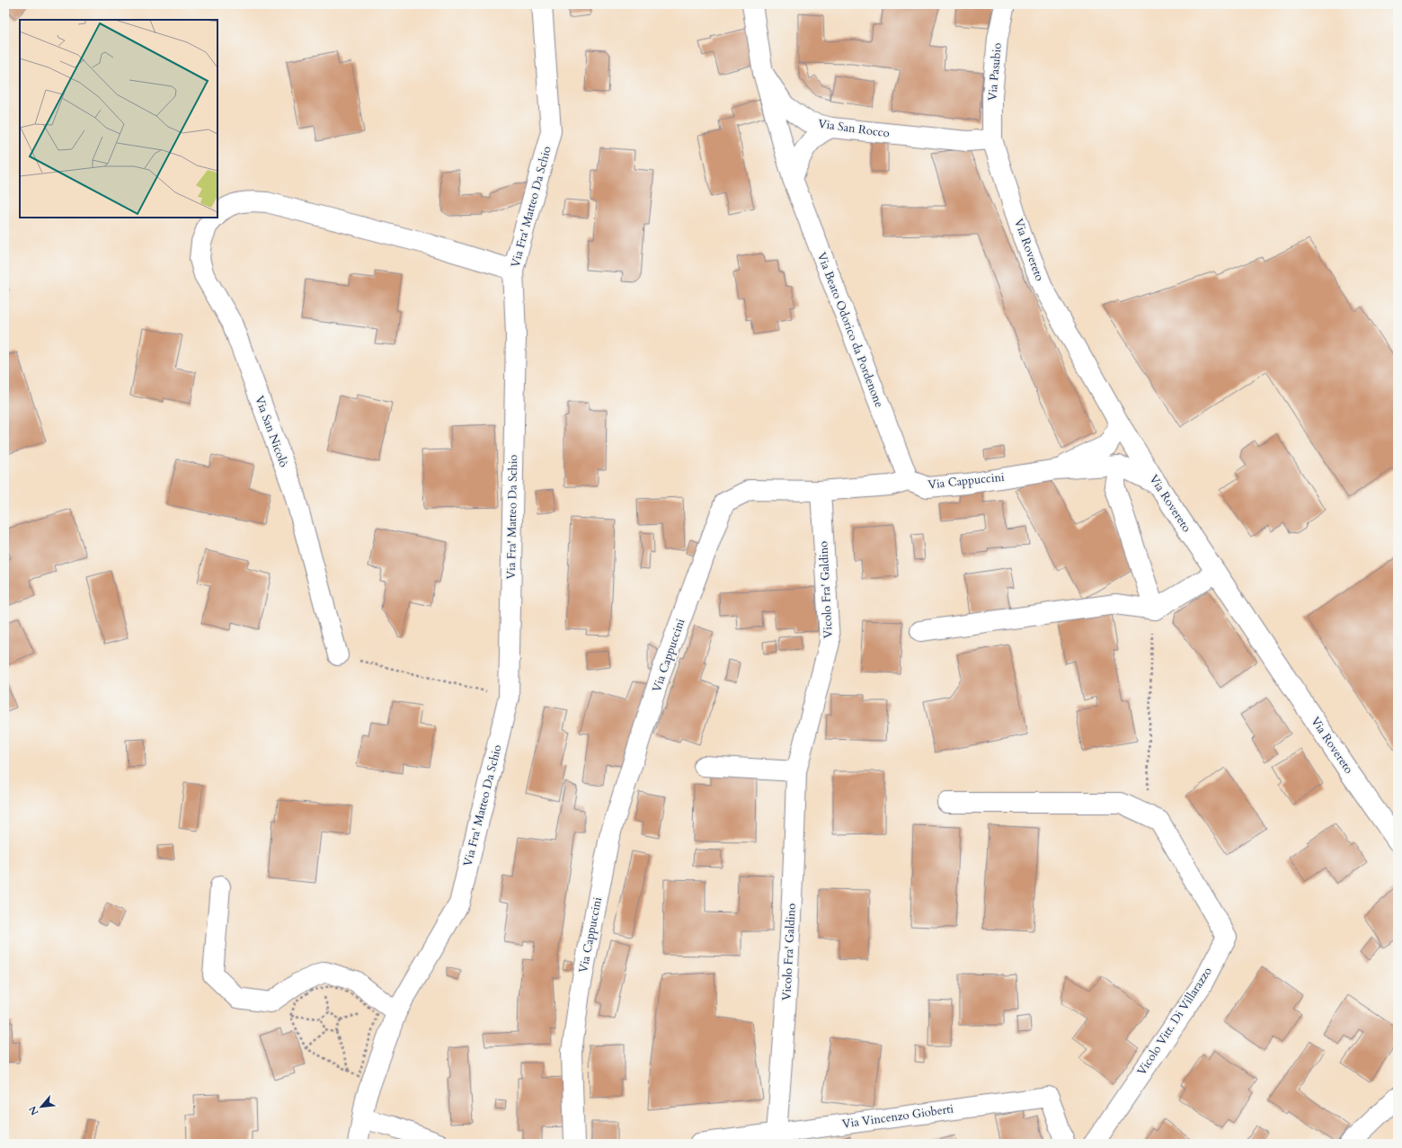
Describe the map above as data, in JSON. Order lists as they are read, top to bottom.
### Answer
{
  "streets": {
    "street": [
      "Via Pasubio",
      "Via San Rocco",
      "Via Fra' Matteo Da Schio",
      "Via Rovereto",
      "Via Beato Odorico da Pordenone",
      "Via San Nicolò",
      "Via Cappuccini",
      "Vicolo Fra' Galdino",
      "Vicolo Vitt. Di Villarazzo",
      "Via Vincenzo Gioberti"
    ]
  },
  "crossings": [
    ["Via Pasubio", "Via San Rocco"],
    ["Via Pasubio", "Via Rovereto"],
    ["Via San Rocco", "Via Rovereto"],
    ["Via San Rocco", "Via Beato Odorico da Pordenone"],
    ["Via Fra' Matteo Da Schio", "Via San Nicolò"],
    ["Via Rovereto", "Via Cappuccini"],
    ["Via Beato Odorico da Pordenone", "Via Cappuccini"],
    ["Via Cappuccini", "Vicolo Fra' Galdino"],
    ["Vicolo Fra' Galdino", "Via Vincenzo Gioberti"]
  ],
  "north": "bottom left"
}
